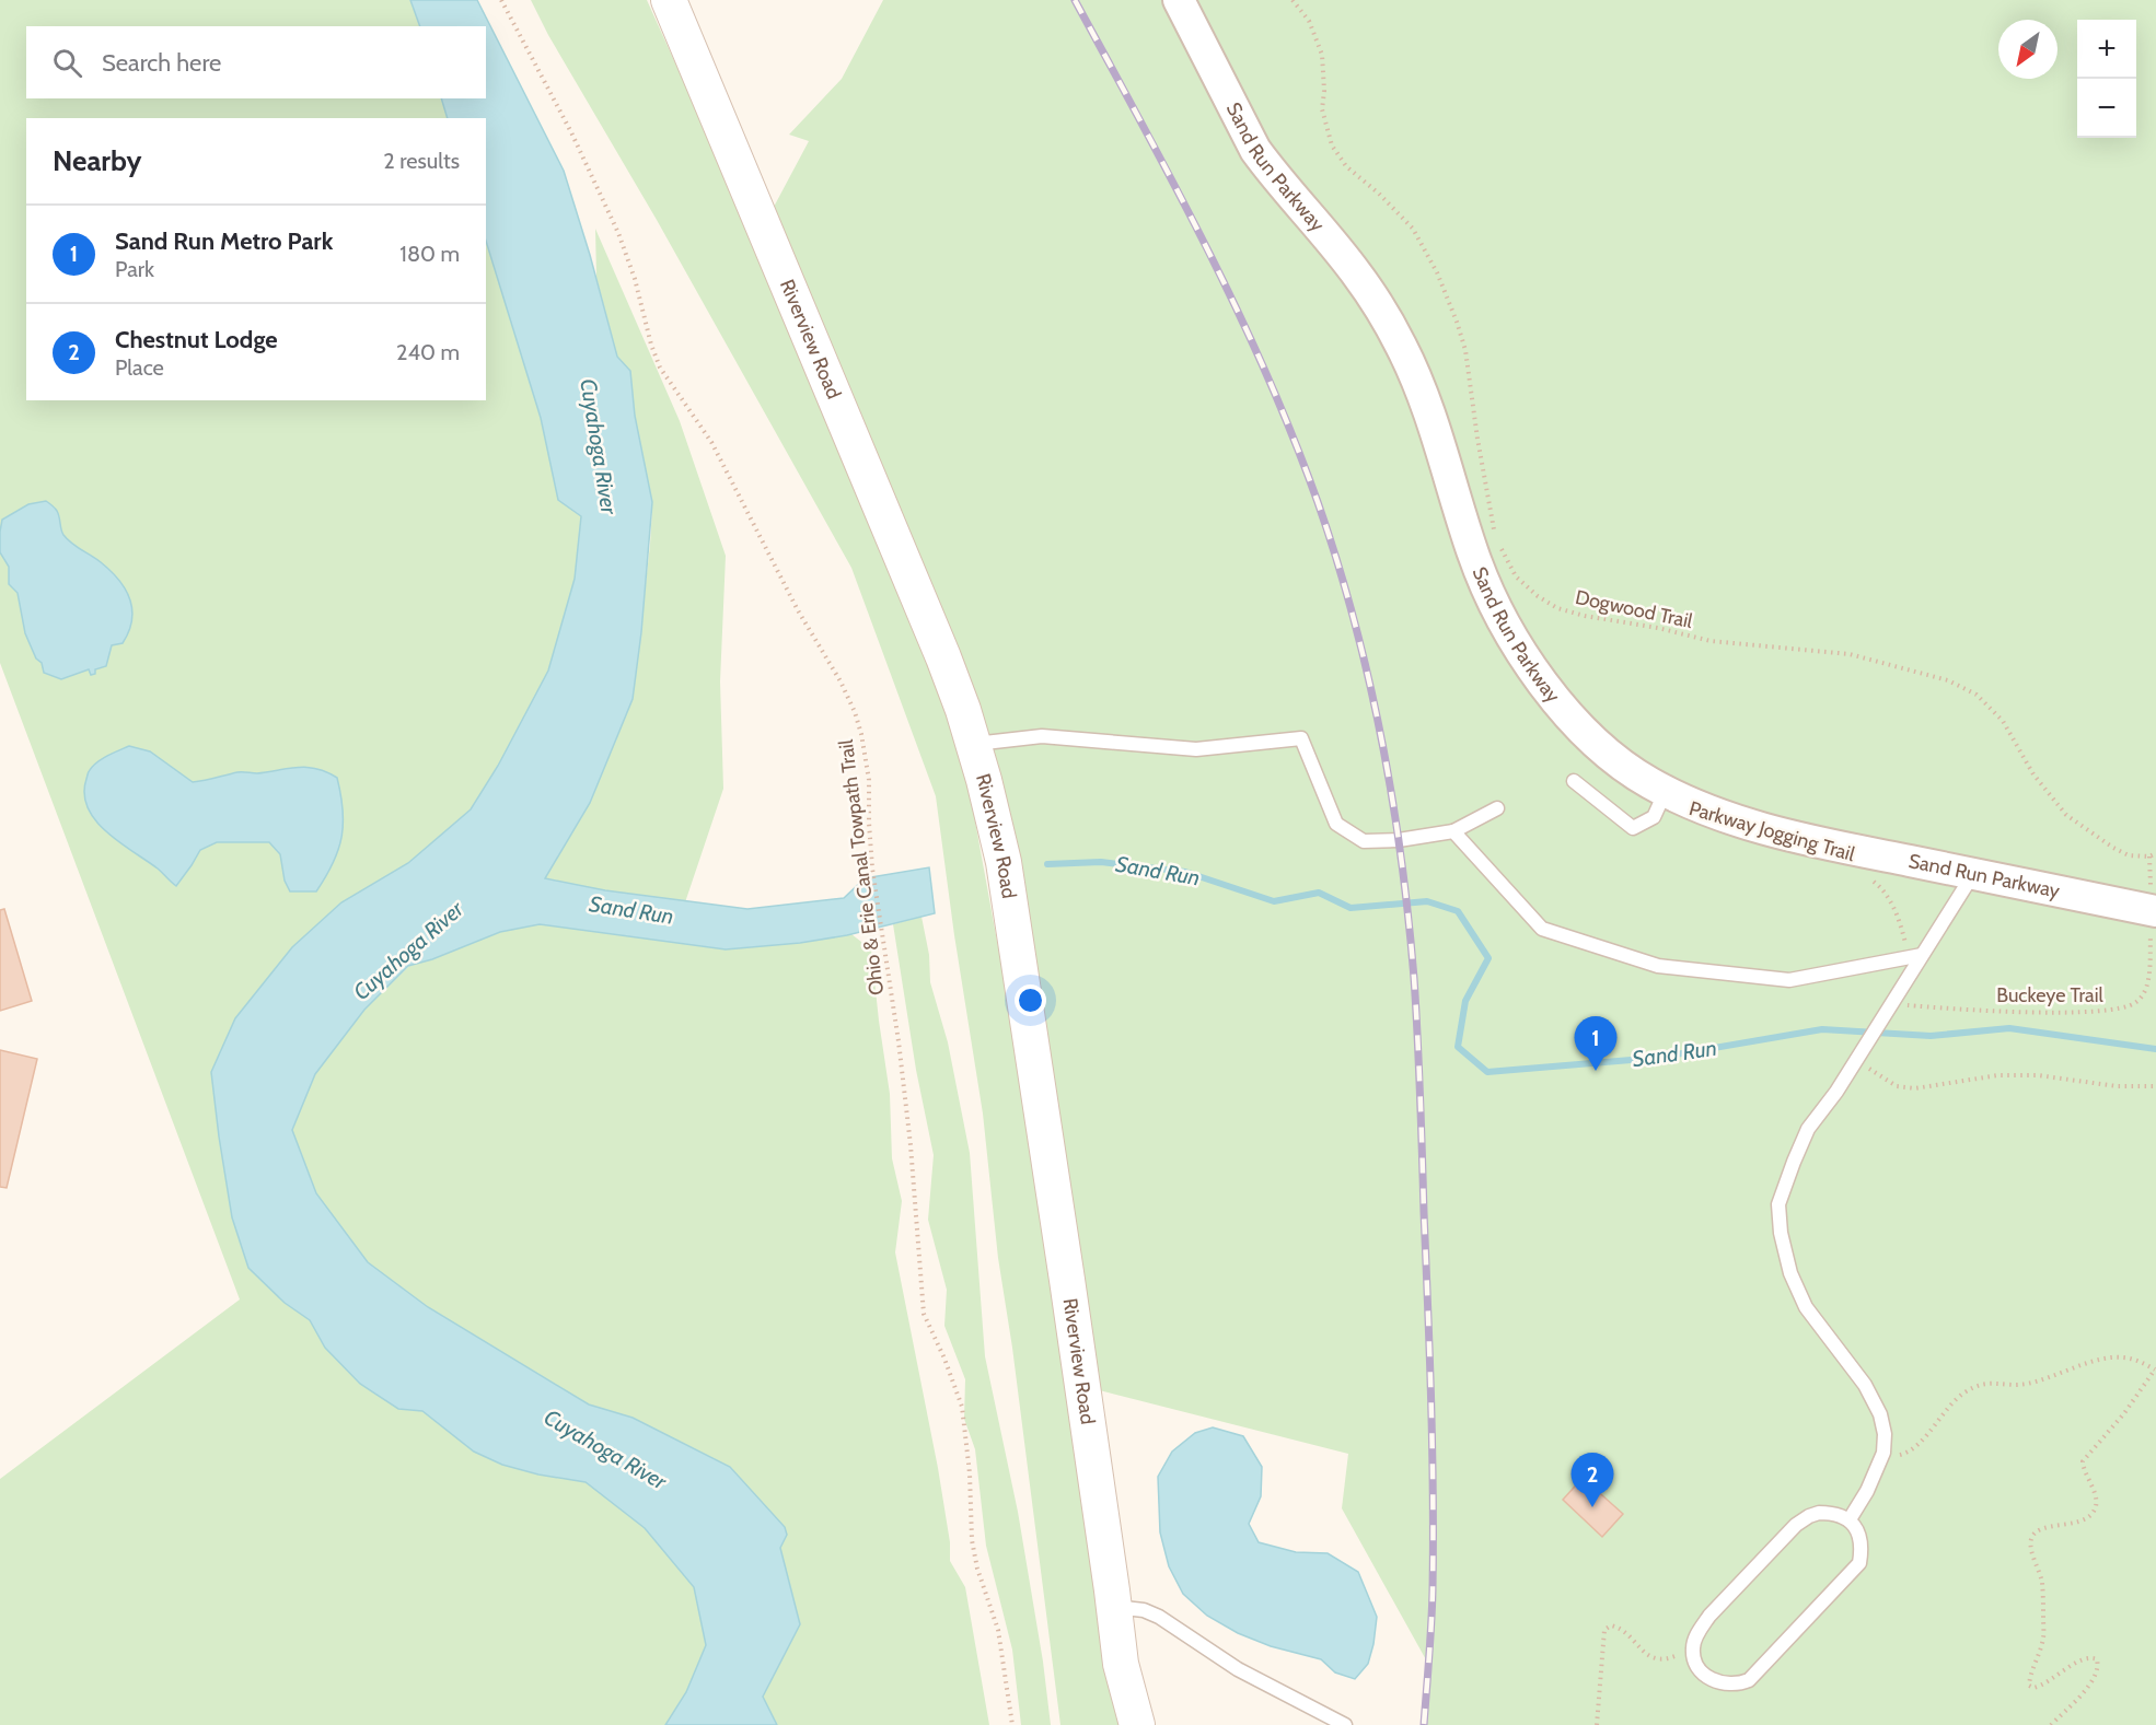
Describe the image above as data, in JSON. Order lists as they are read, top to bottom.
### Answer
{
  "streets": {
    "main road": ["Riverview Road"],
    "street": ["Sand Run Parkway"],
    "path": [
      "Dogwood Trail",
      "Parkway Jogging Trail",
      "Ohio & Erie Canal Towpath Trail",
      "Buckeye Trail"
    ]
  },
  "crossings": [
    ["Sand Run Parkway", "Buckeye Trail"],
    ["Dogwood Trail", "Buckeye Trail"]
  ],
  "water": ["Cuyahoga River", "Sand Run"],
  "north": "bottom left",
  "page": {
    "map_buttons": ["+", "−"],
    "search": "Search here",
    "heading": ["Nearby", "2 results"],
    "list": [
      {
        "mark": "1",
        "name": "Sand Run Metro Park",
        "note": "Park",
        "value": "180 m"
      },
      {
        "mark": "2",
        "name": "Chestnut Lodge",
        "note": "Place",
        "value": "240 m"
      }
    ],
    "pins": ["1", "2"]
  }
}
